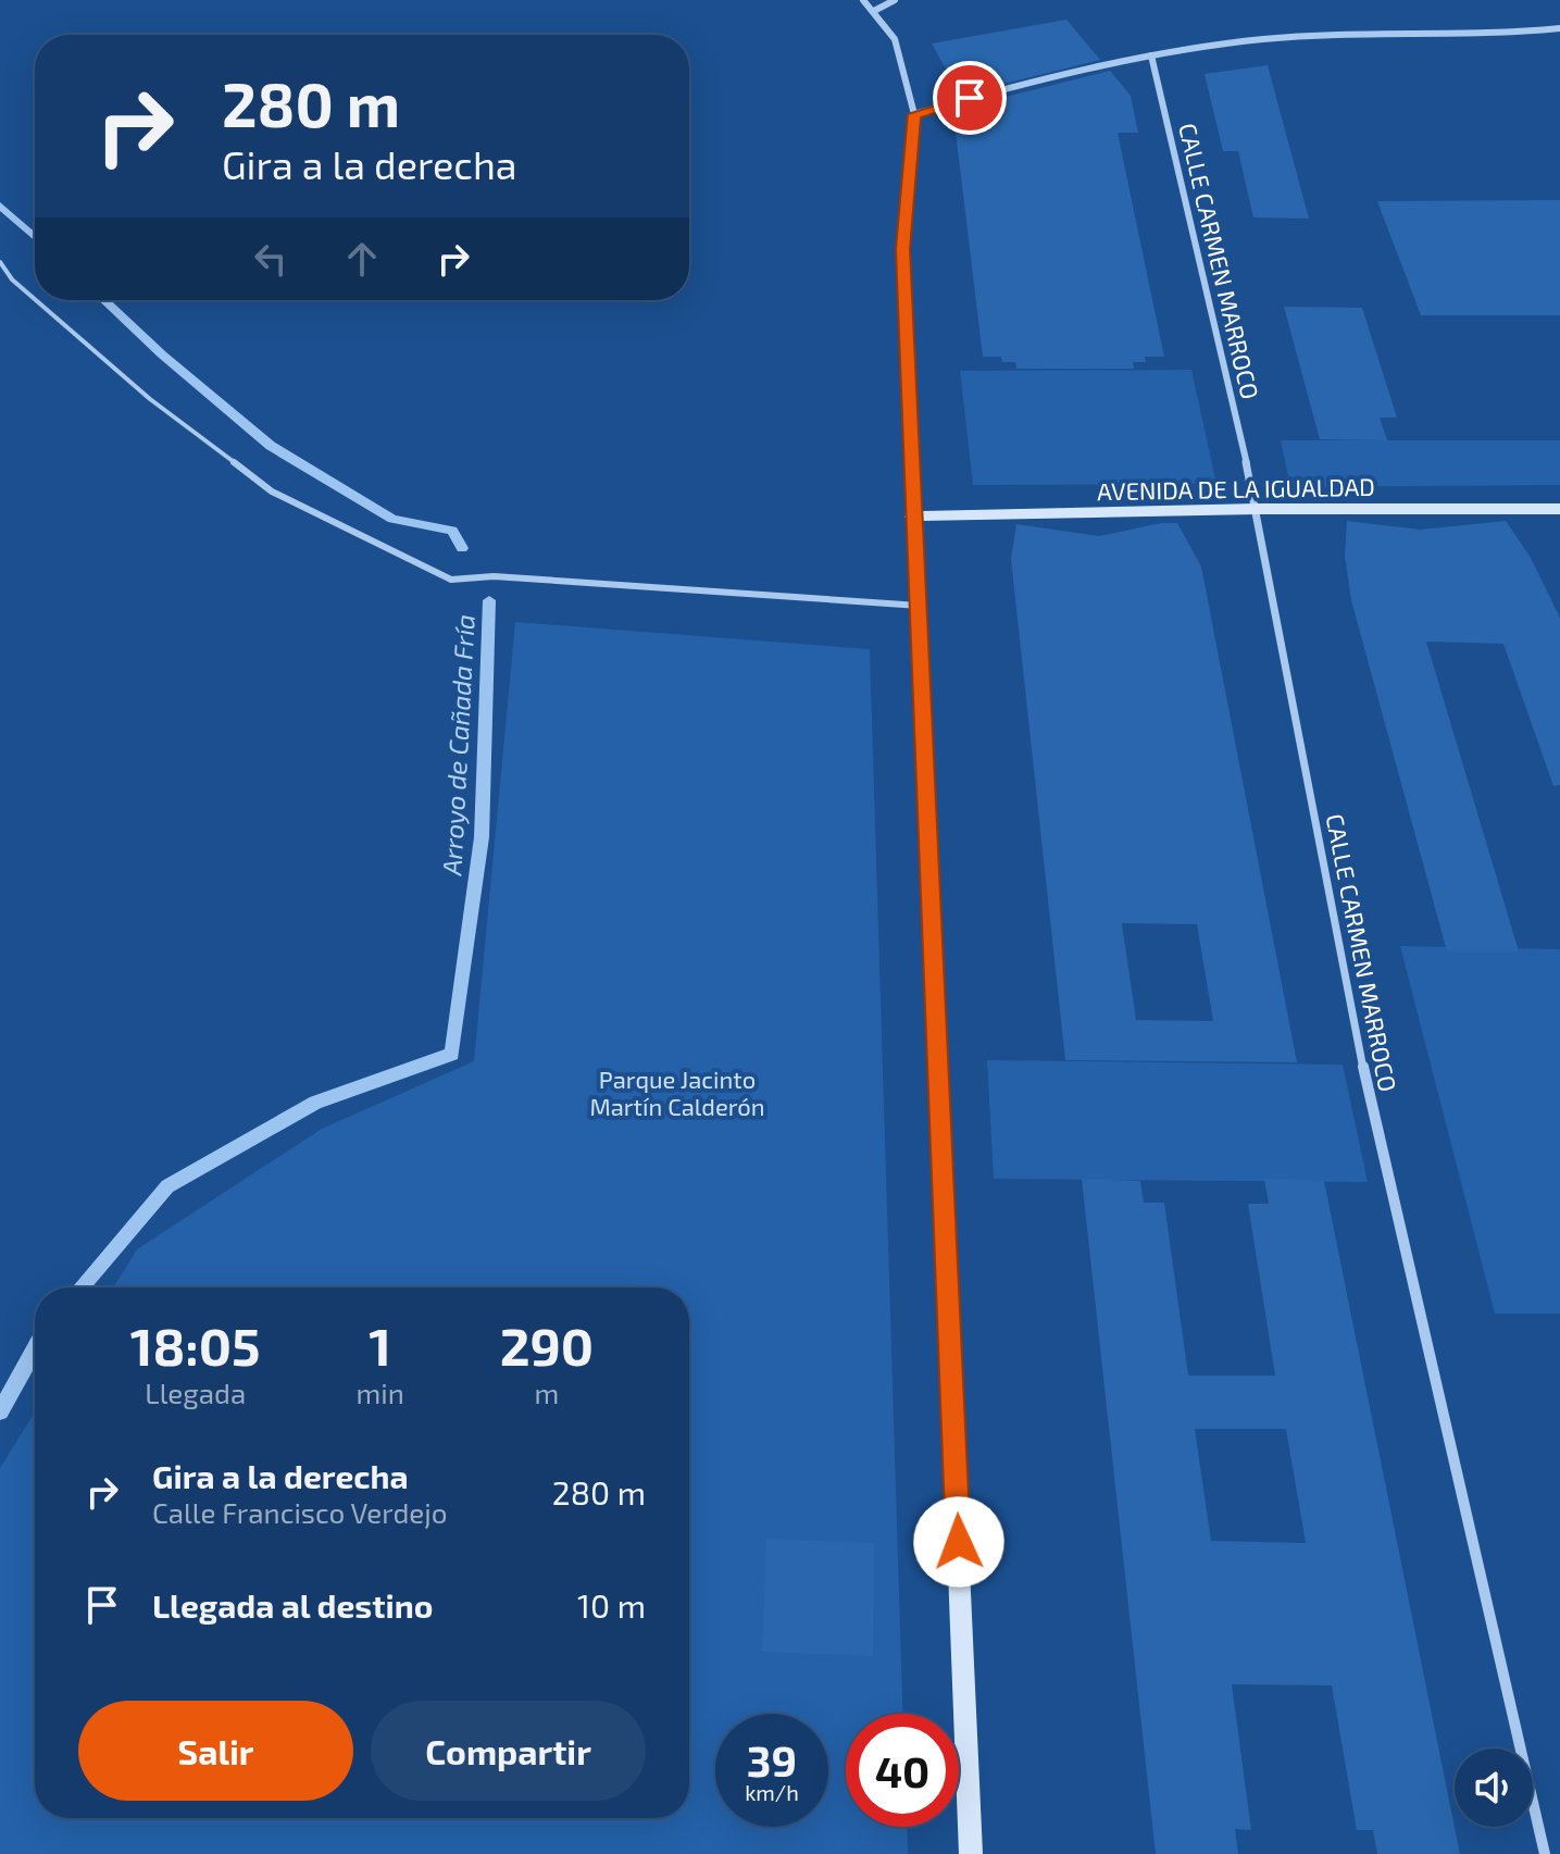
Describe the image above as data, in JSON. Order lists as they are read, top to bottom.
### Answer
{
  "streets": {
    "street": ["CALLE CARMEN MARROCO", "AVENIDA DE LA IGUALDAD"]
  },
  "crossings": [
    ["CALLE CARMEN MARROCO", "AVENIDA DE LA IGUALDAD"]
  ],
  "water": ["Arroyo de Cañada Fría"],
  "parks": ["Parque Jacinto Martín Calderón"],
  "page": {
    "turn": ["280 m", "Gira a la derecha"],
    "eta": [
      "18:05",
      "Llegada",
      "1",
      "min",
      "290",
      "m"
    ],
    "list": [
      {
        "name": "Gira a la derecha",
        "note": "Calle Francisco Verdejo",
        "value": "280 m"
      },
      {
        "name": "Llegada al destino",
        "value": "10 m"
      }
    ],
    "buttons": ["Salir", "Compartir"],
    "speed": "39 km/h",
    "limit": "40"
  }
}
